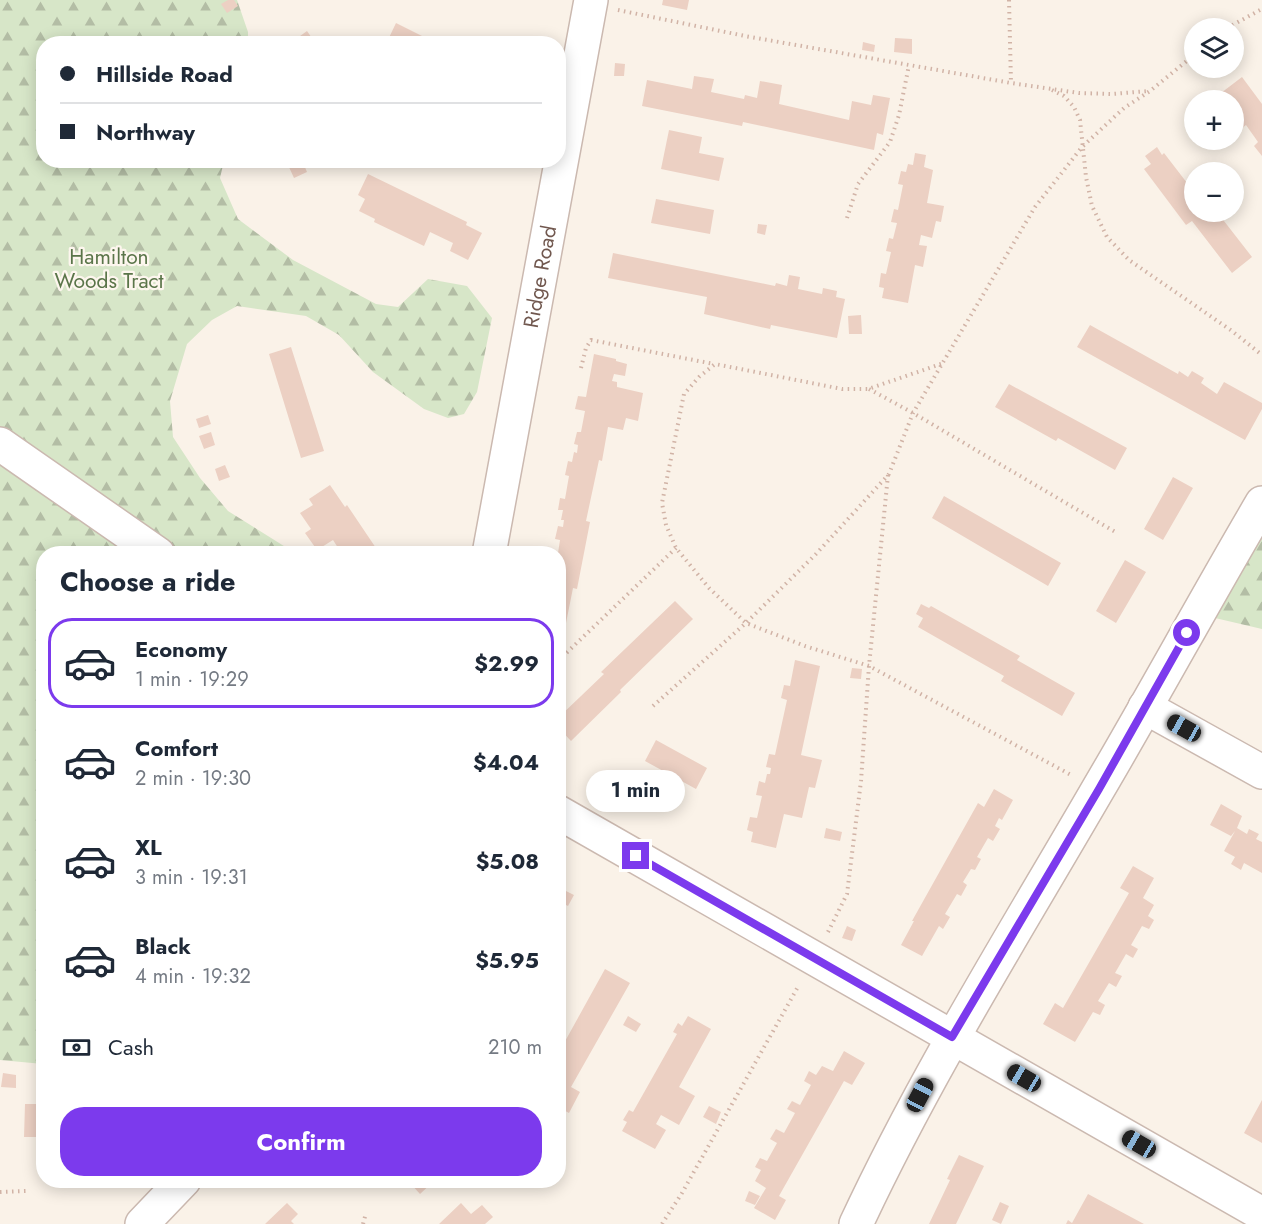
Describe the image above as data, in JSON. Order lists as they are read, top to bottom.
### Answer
{
  "streets": {
    "street": ["Ridge Road"]
  },
  "parks": ["Hamilton Woods Tract"],
  "page": {
    "map_buttons": ["+", "−"],
    "banner": ["Hillside Road", "Northway"],
    "heading": "Choose a ride",
    "list": [
      {
        "name": "Economy",
        "note": "1 min · 19:29",
        "value": "$2.99"
      },
      {
        "name": "Comfort",
        "note": "2 min · 19:30",
        "value": "$4.04"
      },
      {
        "name": "XL",
        "note": "3 min · 19:31",
        "value": "$5.08"
      },
      {
        "name": "Black",
        "note": "4 min · 19:32",
        "value": "$5.95"
      }
    ],
    "bubble": "1 min",
    "pay": ["Cash", "210 m"],
    "buttons": "Confirm"
  }
}
